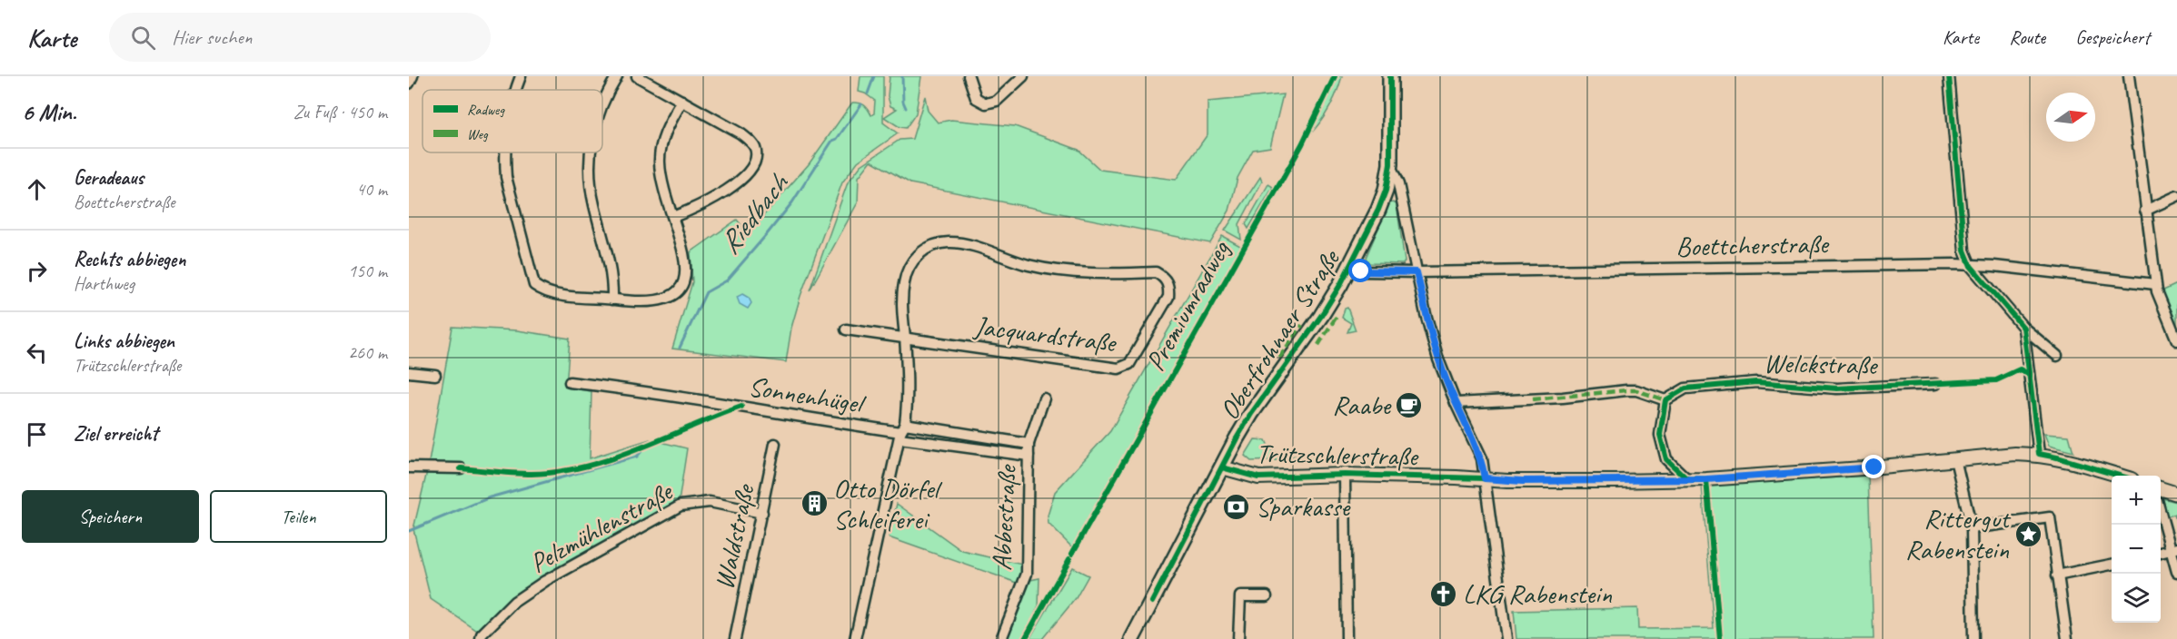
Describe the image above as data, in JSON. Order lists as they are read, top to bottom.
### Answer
{
  "streets": {
    "main road": ["Oberfrohnaer Straße"],
    "street": [
      "Boettcherstraße",
      "Jacquardstraße",
      "Welckstraße",
      "Sonnenhügel",
      "Trützschlerstraße",
      "Abbestraße",
      "Pelzmühlenstraße",
      "Waldstraße"
    ],
    "cycle path": ["Premiumradweg"]
  },
  "crossings": [
    ["Boettcherstraße", "Oberfrohnaer Straße"],
    ["Jacquardstraße", "Sonnenhügel"],
    ["Oberfrohnaer Straße", "Trützschlerstraße"],
    ["Sonnenhügel", "Abbestraße"],
    ["Pelzmühlenstraße", "Waldstraße"]
  ],
  "water": ["Riedbach"],
  "places": {
    "cafe": ["Raabe"],
    "building": ["Otto Dörfel Schleiferei"],
    "bank": ["Sparkasse"],
    "place": ["Rittergut Rabenstein"],
    "church": ["LKG Rabenstein"]
  },
  "legend": ["Radweg", "Weg"],
  "north": "right",
  "page": {
    "header": "Karte",
    "search": "Hier suchen",
    "nav": ["Karte", "Route", "Gespeichert"],
    "heading": ["6 Min.", "Zu Fuß · 450 m"],
    "list": [
      ["Geradeaus", "Boettcherstraße", "40 m"],
      ["Rechts abbiegen", "Harthweg", "150 m"],
      ["Links abbiegen", "Trützschlerstraße", "260 m"],
      "Ziel erreicht"
    ],
    "buttons": ["Speichern", "Teilen"],
    "map_buttons": ["+", "−"]
  }
}
